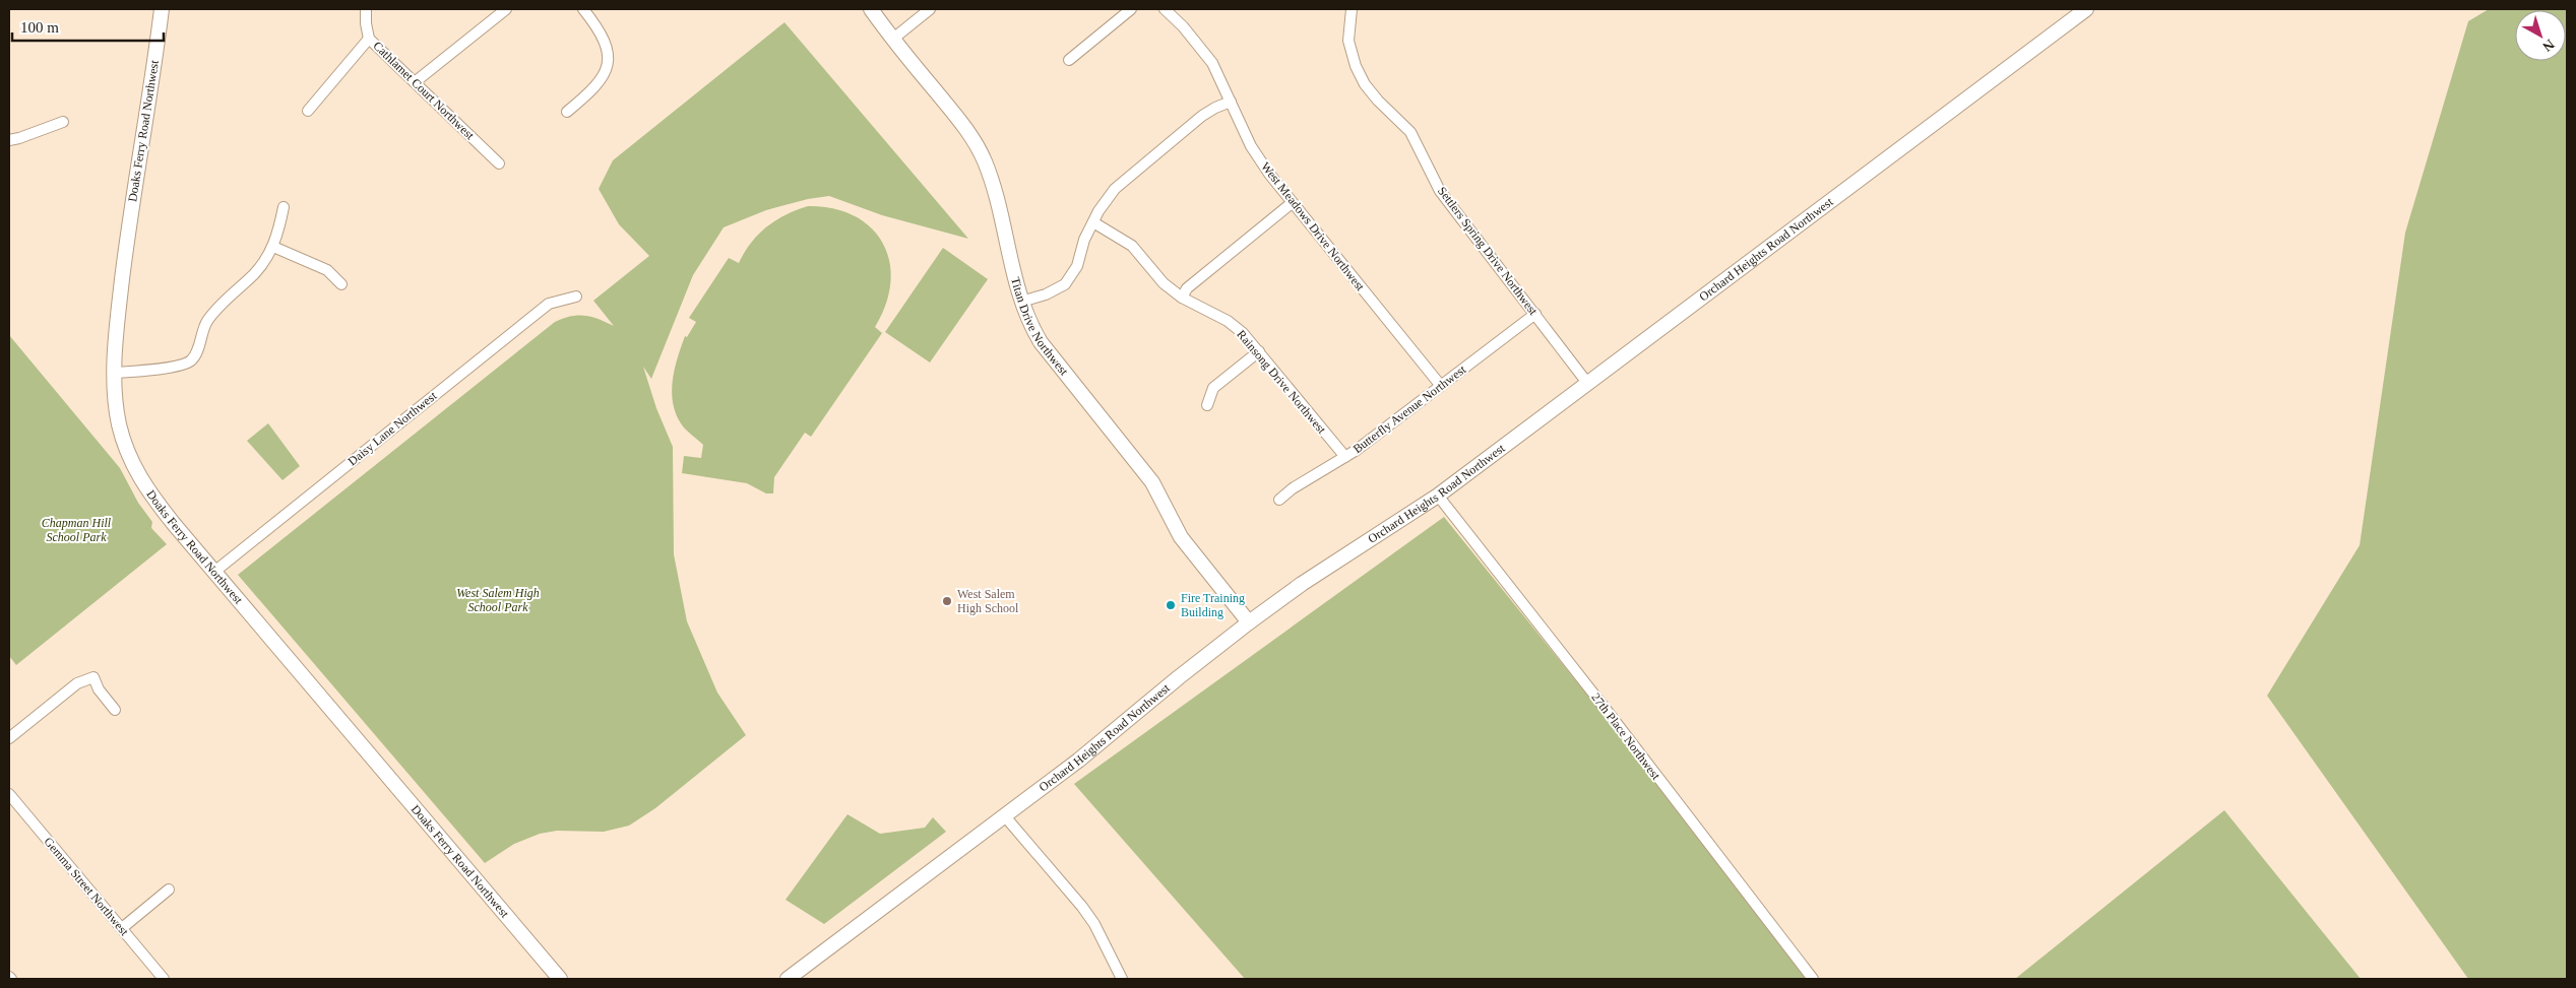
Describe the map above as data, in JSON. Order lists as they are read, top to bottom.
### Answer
{
  "streets": {
    "street": [
      "Cathlamet Court Northwest",
      "Doaks Ferry Road Northwest",
      "West Meadows Drive Northwest",
      "Orchard Heights Road Northwest",
      "Settlers Spring Drive Northwest",
      "Titan Drive Northwest",
      "Rainsong Drive Northwest",
      "Butterfly Avenue Northwest",
      "Daisy Lane Northwest",
      "27th Place Northwest",
      "Gemma Street Northwest"
    ]
  },
  "crossings": [
    ["Doaks Ferry Road Northwest", "Daisy Lane Northwest"],
    ["West Meadows Drive Northwest", "Butterfly Avenue Northwest"],
    ["Orchard Heights Road Northwest", "Settlers Spring Drive Northwest"],
    ["Orchard Heights Road Northwest", "Titan Drive Northwest"],
    ["Orchard Heights Road Northwest", "27th Place Northwest"],
    ["Settlers Spring Drive Northwest", "Butterfly Avenue Northwest"],
    ["Rainsong Drive Northwest", "Butterfly Avenue Northwest"]
  ],
  "parks": ["Chapman Hill School Park", "West Salem High School Park"],
  "places": ["West Salem High School", "Fire Training Building"],
  "scale_bar": "100 m",
  "north": "bottom right"
}
